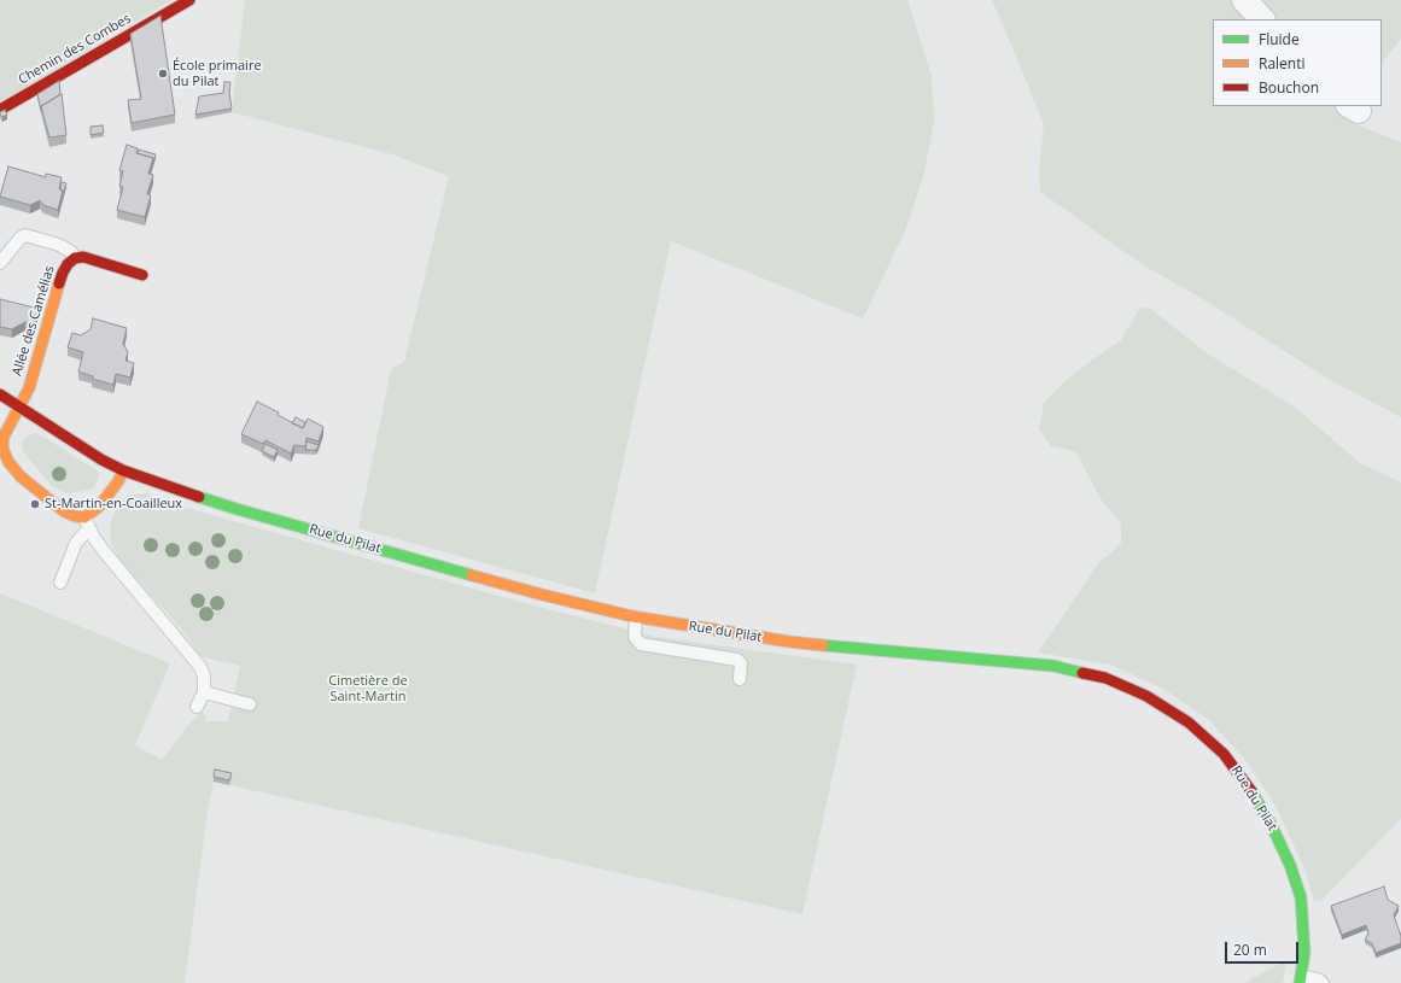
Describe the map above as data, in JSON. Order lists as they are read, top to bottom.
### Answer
{
  "streets": {
    "main road": ["Chemin des Combes", "Allée des Camélias", "Rue du Pilat"]
  },
  "crossings": [
    ["Allée des Camélias", "Rue du Pilat"]
  ],
  "parks": ["Cimetière de Saint-Martin"],
  "places": ["École primaire du Pilat", "St-Martin-en-Coailleux"],
  "legend": ["Fluide", "Ralenti", "Bouchon"],
  "scale_bar": "20 m"
}
